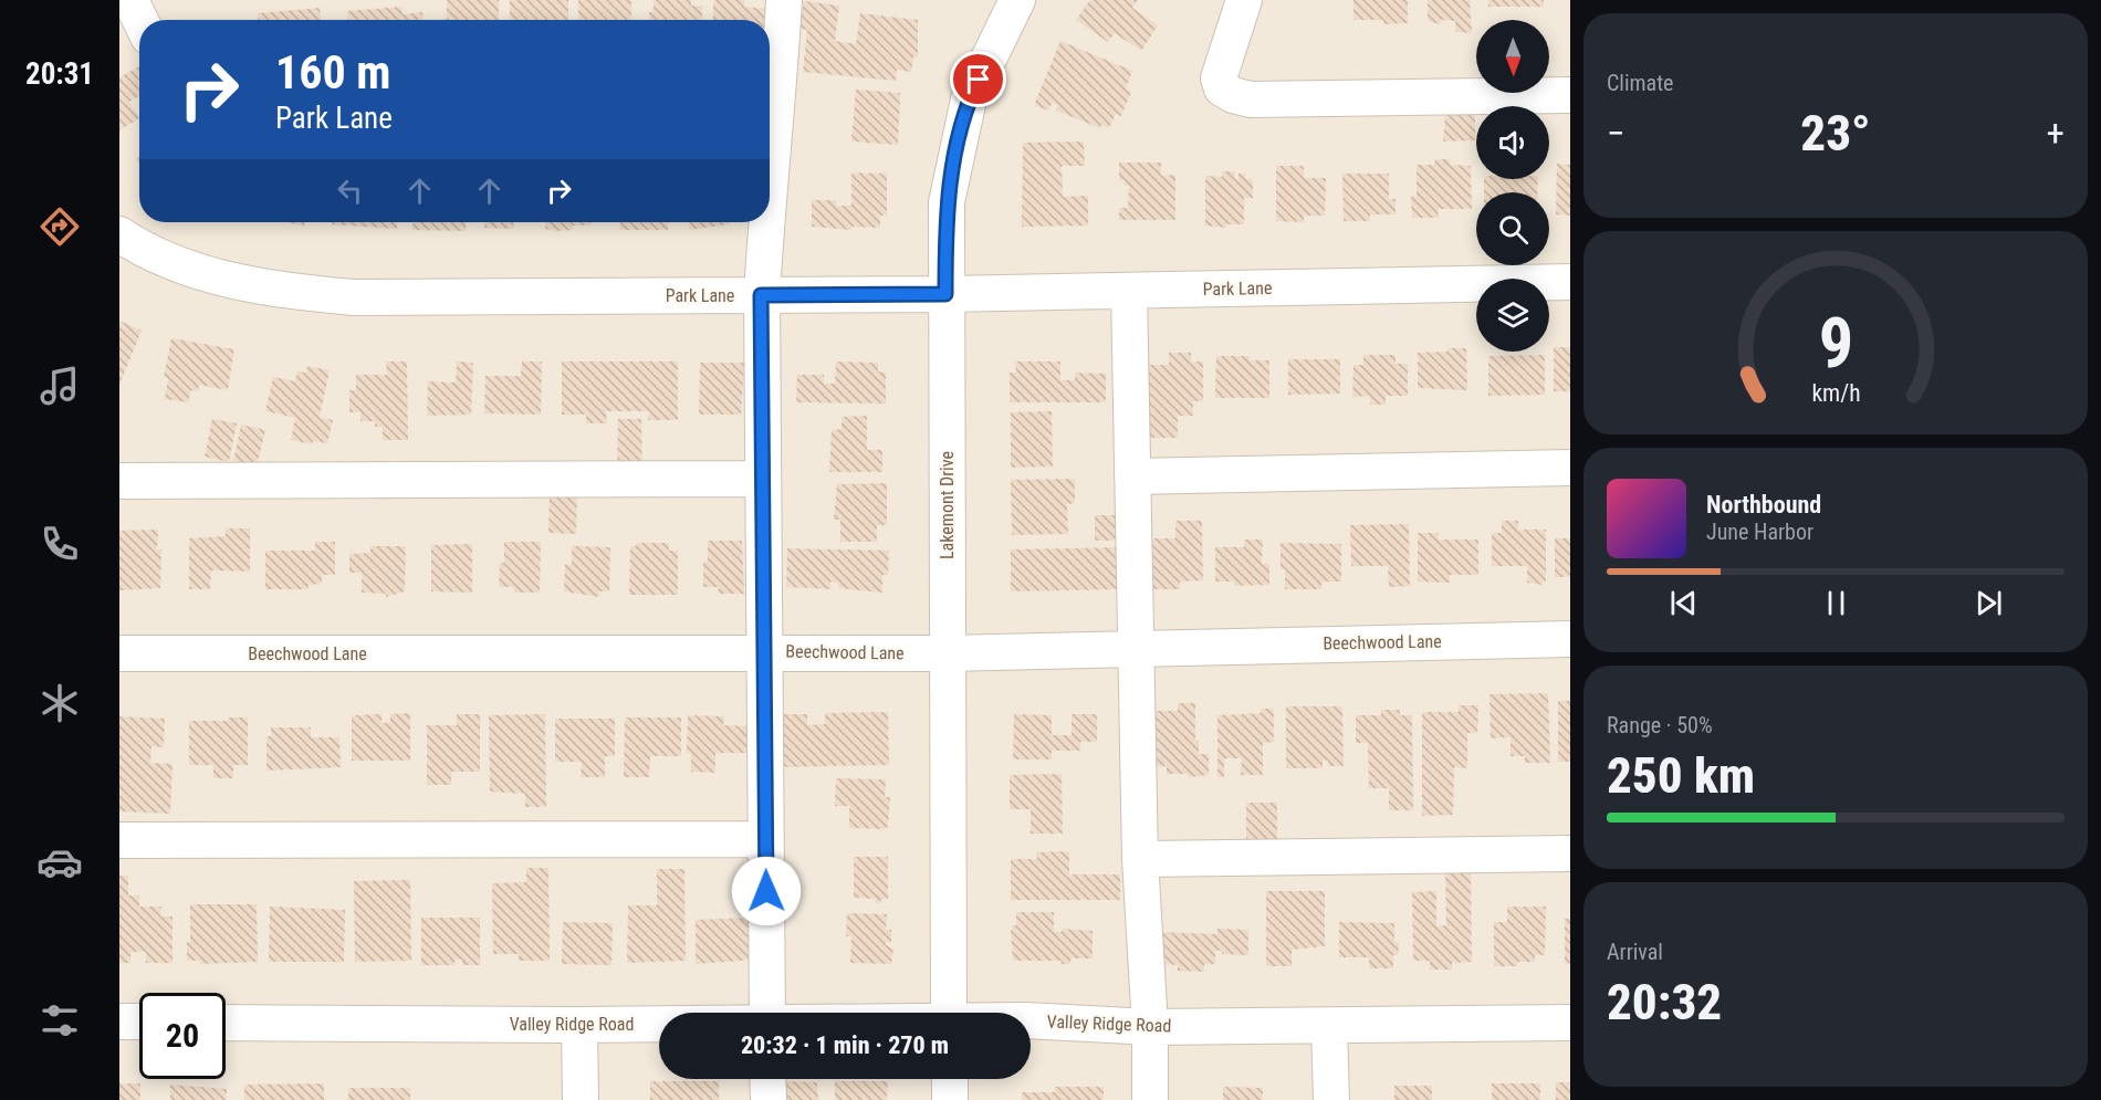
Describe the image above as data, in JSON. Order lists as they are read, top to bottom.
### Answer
{
  "streets": {
    "street": [
      "Park Lane",
      "Lakemont Drive",
      "Beechwood Lane",
      "Valley Ridge Road"
    ]
  },
  "crossings": [
    ["Park Lane", "Lakemont Drive"],
    ["Lakemont Drive", "Beechwood Lane"]
  ],
  "north": "bottom",
  "page": {
    "tabs": "20:31",
    "tile": [
      "Climate",
      ["Range · 50%", "250 km"],
      ["Arrival", "20:32"]
    ],
    "turn": ["160 m", "Park Lane"],
    "heat": ["−", "23°", "+"],
    "song": ["Northbound", "June Harbor"],
    "limit": "20",
    "trip": "20:32 · 1 min · 270 m",
    "gauge": ["9", "km/h"]
  }
}
